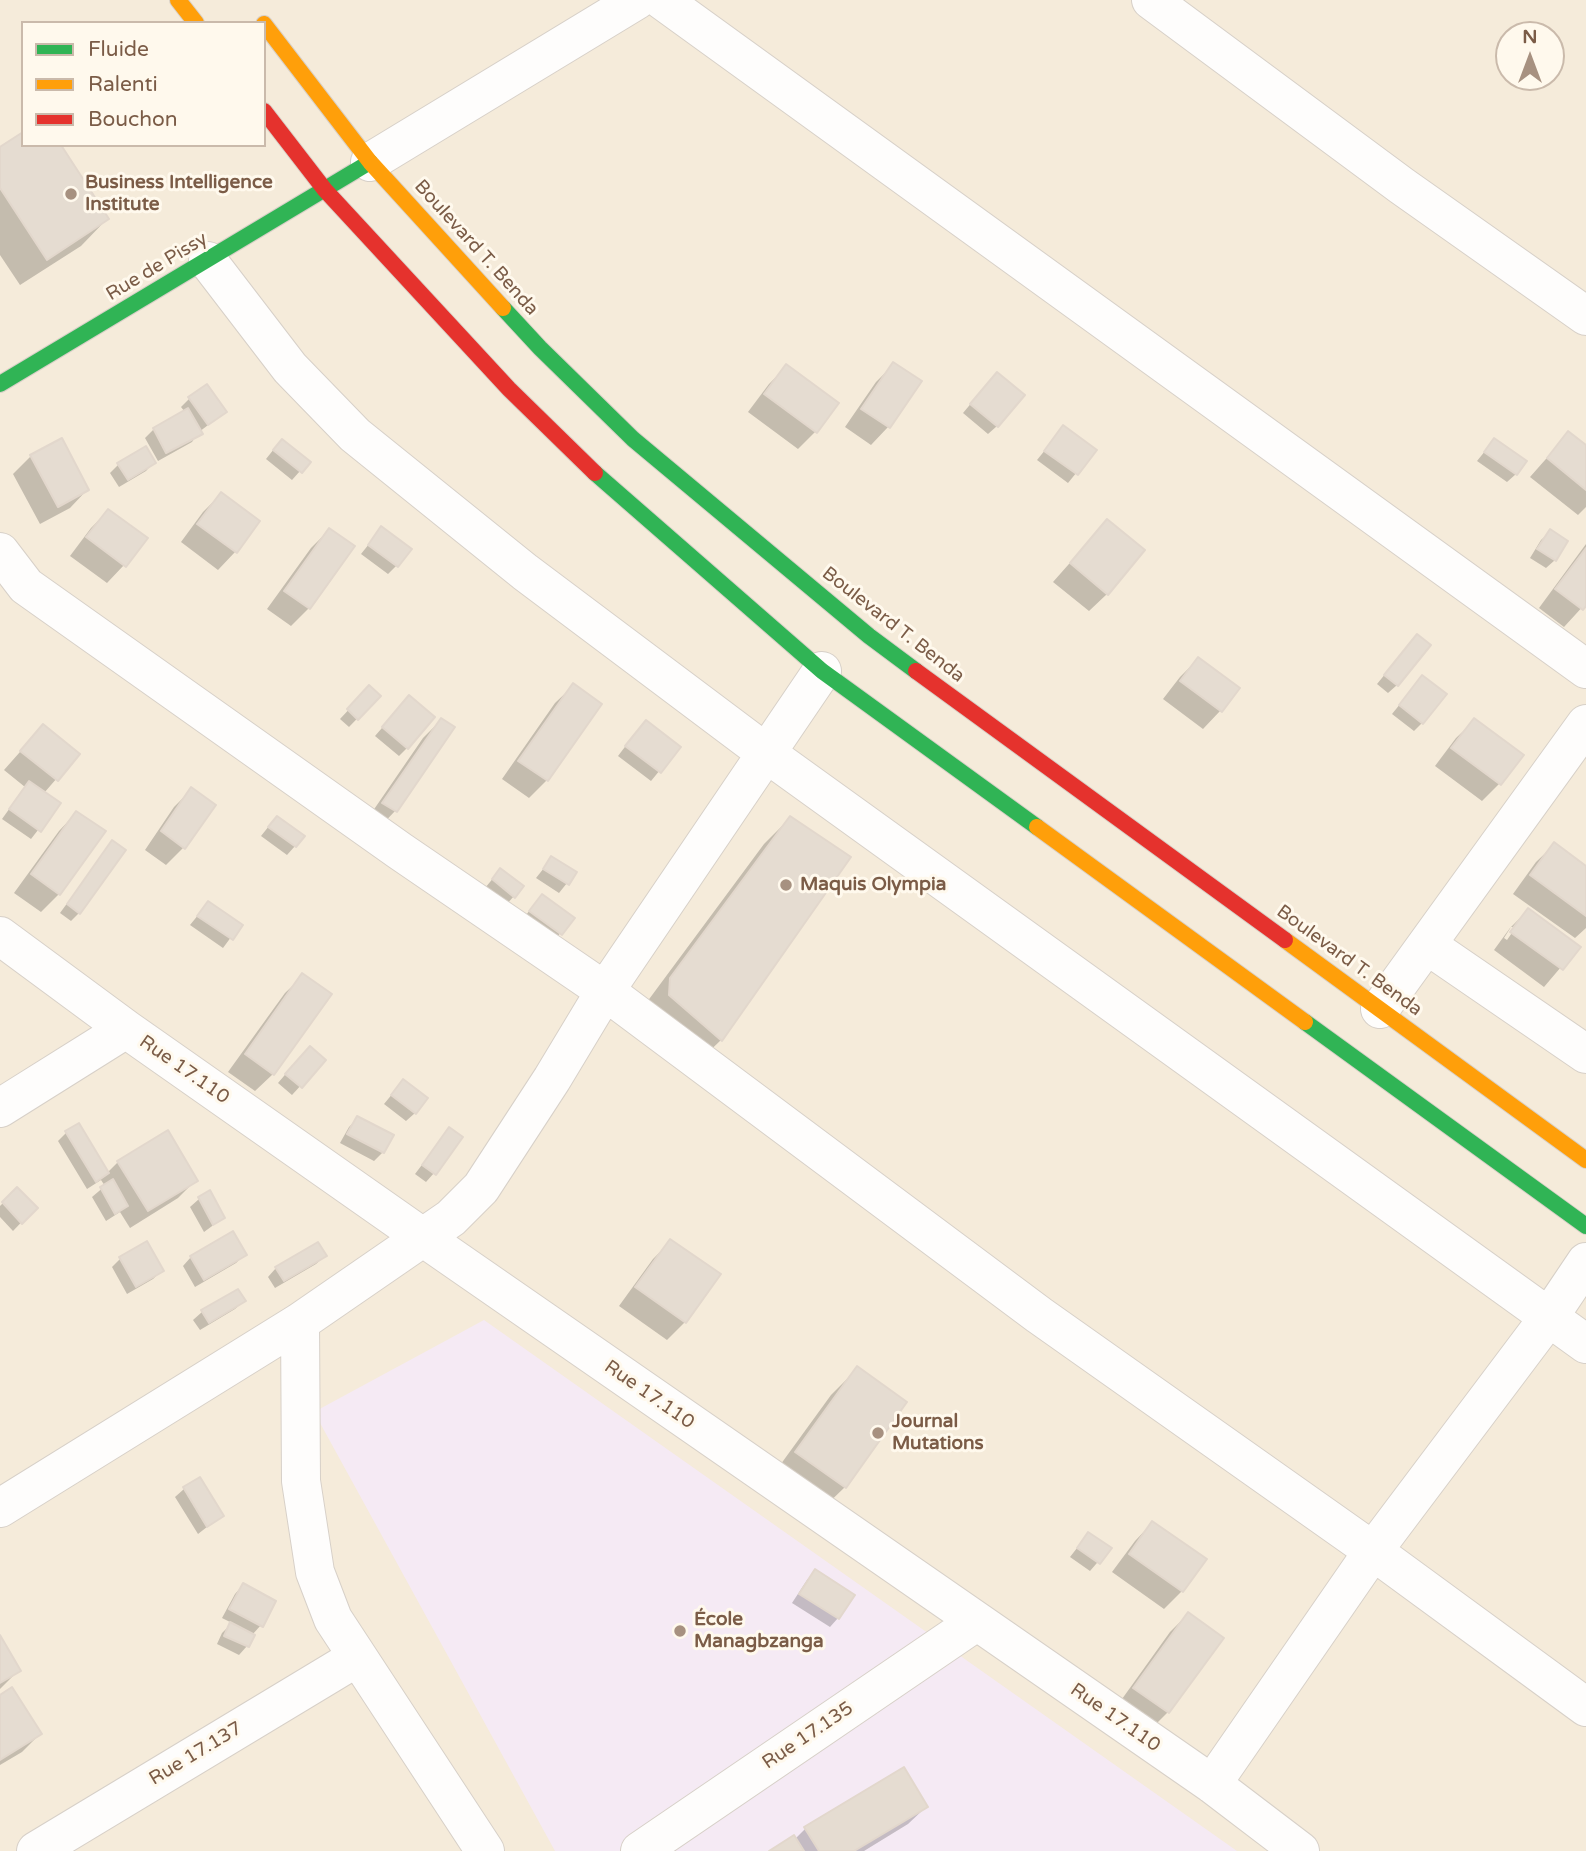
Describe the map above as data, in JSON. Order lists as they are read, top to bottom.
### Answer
{
  "streets": {
    "main road": ["Boulevard T. Benda", "Rue de Pissy"],
    "street": ["Rue 17.110", "Rue 17.135", "Rue 17.137"]
  },
  "crossings": [
    ["Boulevard T. Benda", "Rue de Pissy"],
    ["Rue 17.110", "Rue 17.135"]
  ],
  "places": [
    "Business Intelligence Institute",
    "Maquis Olympia",
    "Journal Mutations",
    "École Managbzanga"
  ],
  "legend": ["Fluide", "Ralenti", "Bouchon"],
  "north": "top"
}
